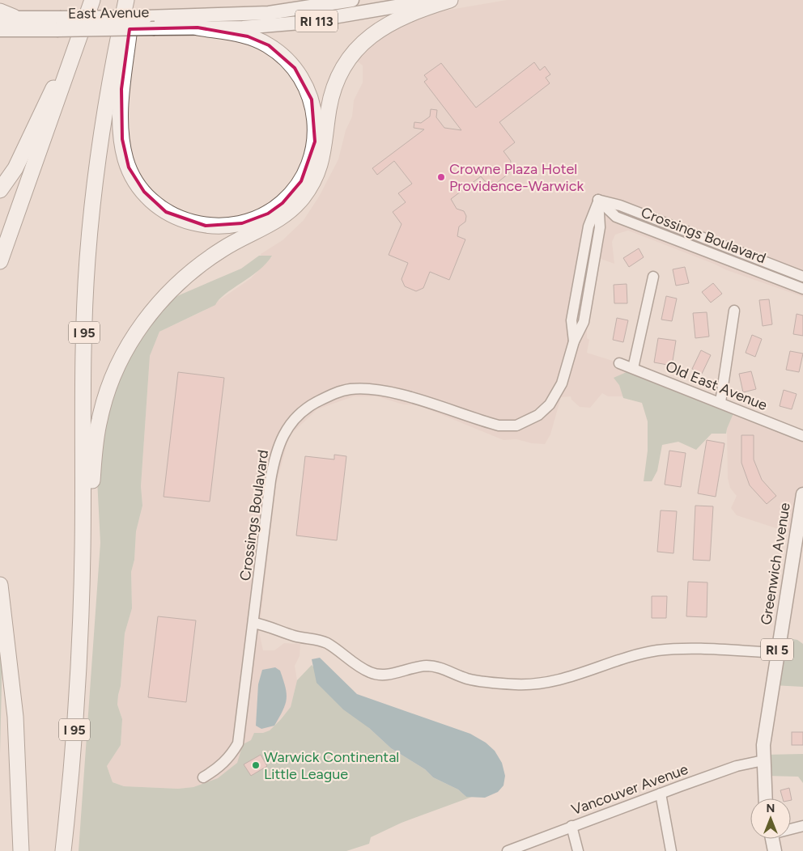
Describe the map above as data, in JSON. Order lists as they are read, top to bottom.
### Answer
{
  "streets": {
    "highway": ["I 95"],
    "main road": [
      "East Avenue",
      "RI 113",
      "Greenwich Avenue",
      "RI 5"
    ],
    "street": ["Crossings Boulavard", "Old East Avenue", "Vancouver Avenue"]
  },
  "crossings": [
    ["Greenwich Avenue", "Vancouver Avenue"]
  ],
  "places": ["Crowne Plaza Hotel Providence-Warwick", "Warwick Continental Little League"],
  "north": "top"
}
